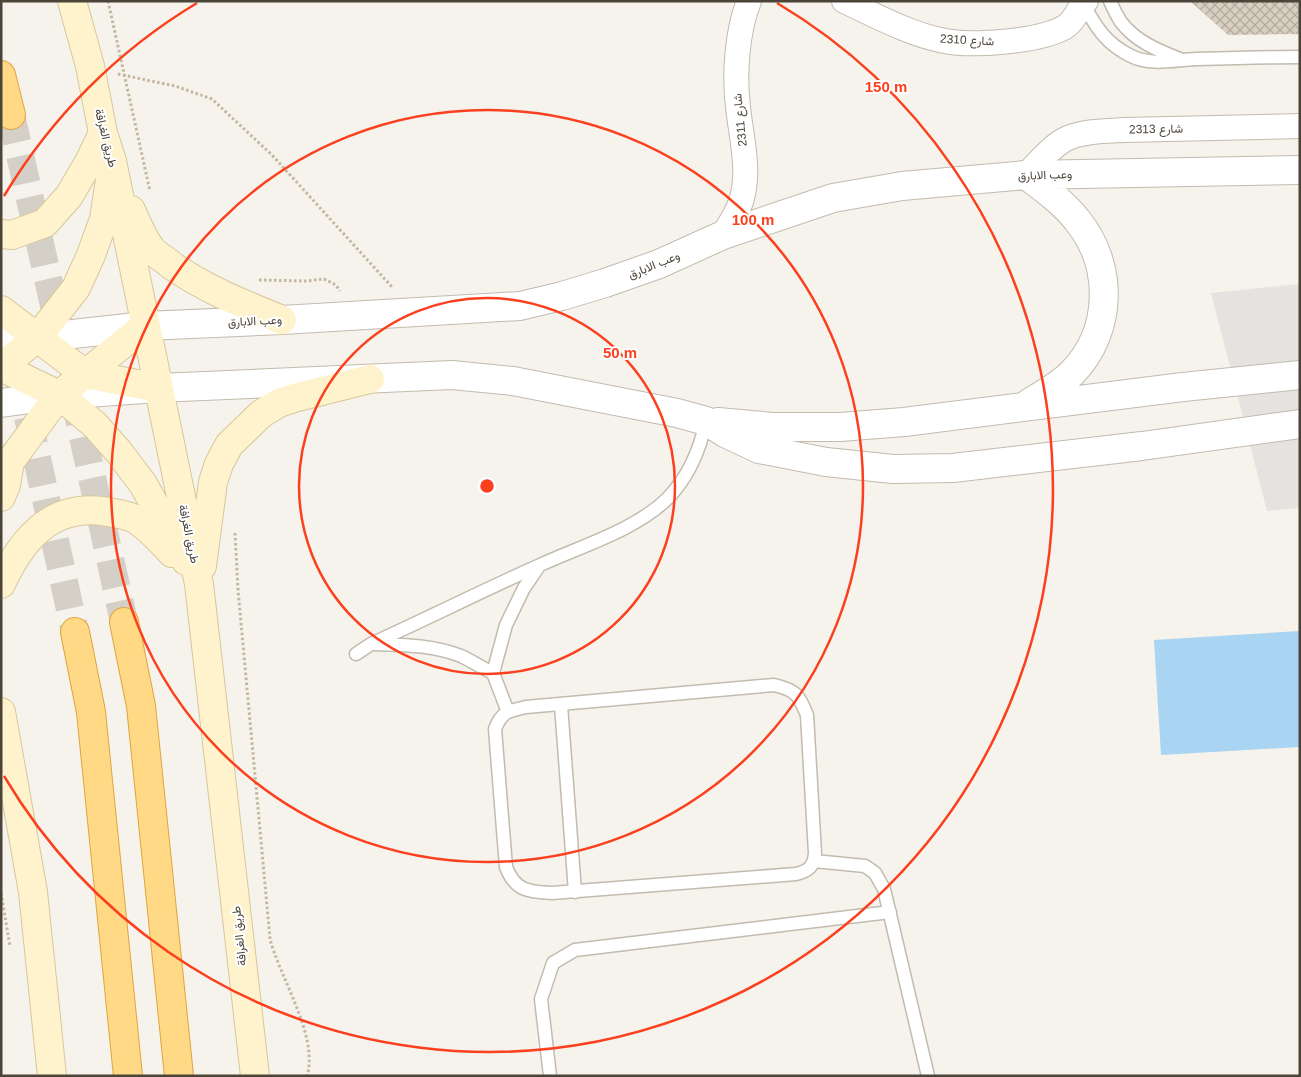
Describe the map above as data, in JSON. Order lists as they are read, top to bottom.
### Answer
{
  "streets": {
    "main road": ["طريق الغرافة"],
    "street": [
      "شارع 2310",
      "شارع 2311",
      "شارع 2313",
      "وعب الابارق"
    ]
  },
  "crossings": [
    ["شارع 2311", "وعب الابارق"],
    ["شارع 2313", "وعب الابارق"],
    ["طريق الغرافة", "وعب الابارق"]
  ],
  "rings": ["150 m", "100 m", "50 m"]
}
